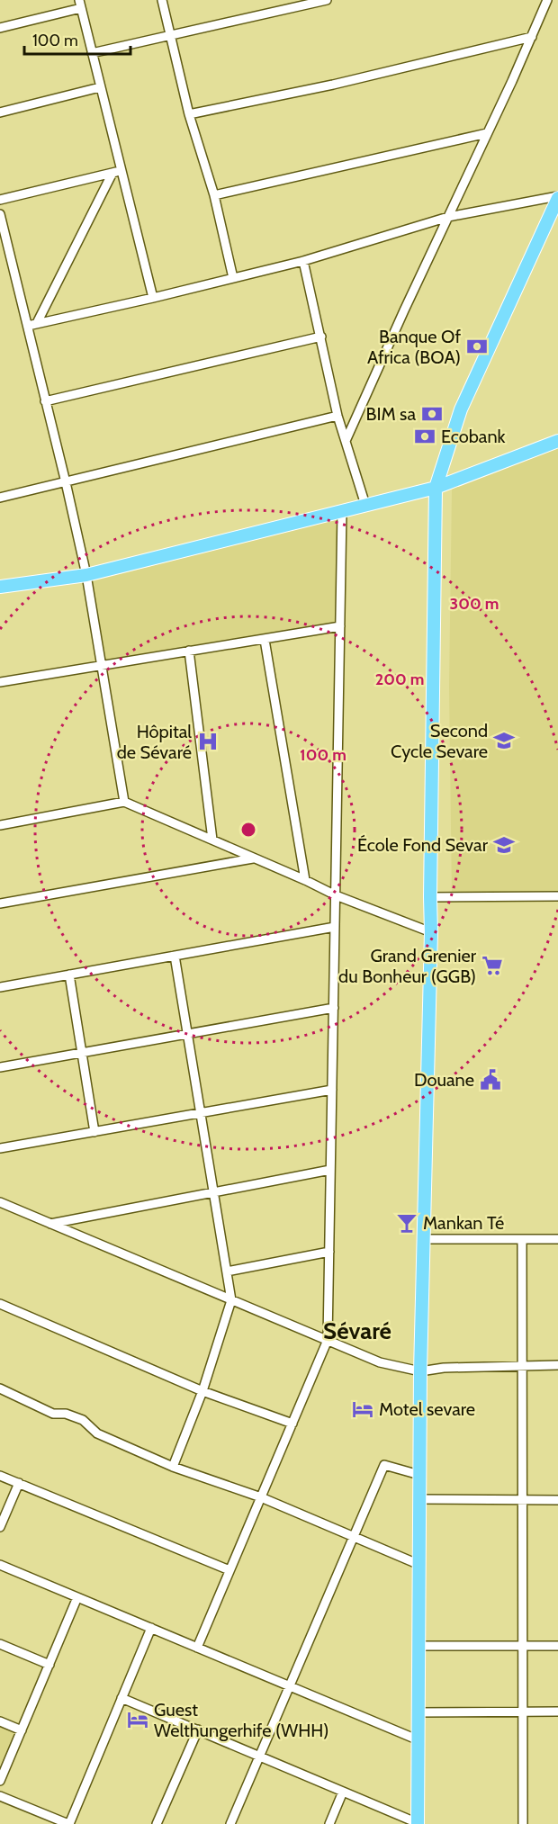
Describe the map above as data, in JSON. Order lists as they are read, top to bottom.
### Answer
{
  "districts": ["Sévaré"],
  "places": {
    "bank": ["Banque Of Africa (BOA)", "BIM sa", "Ecobank"],
    "school or university": ["Second Cycle Sevare", "École Fond Sevar"],
    "hospital": ["Hôpital de Sévaré"],
    "supermarket": ["Grand Grenier du Bonheur (GGB)"],
    "public building": ["Douane"],
    "bar": ["Mankan Té"],
    "hotel": ["Motel sevare", "Guest Welthungerhife (WHH)"]
  },
  "scale_bar": "100 m",
  "rings": ["300 m", "200 m", "100 m"]
}
